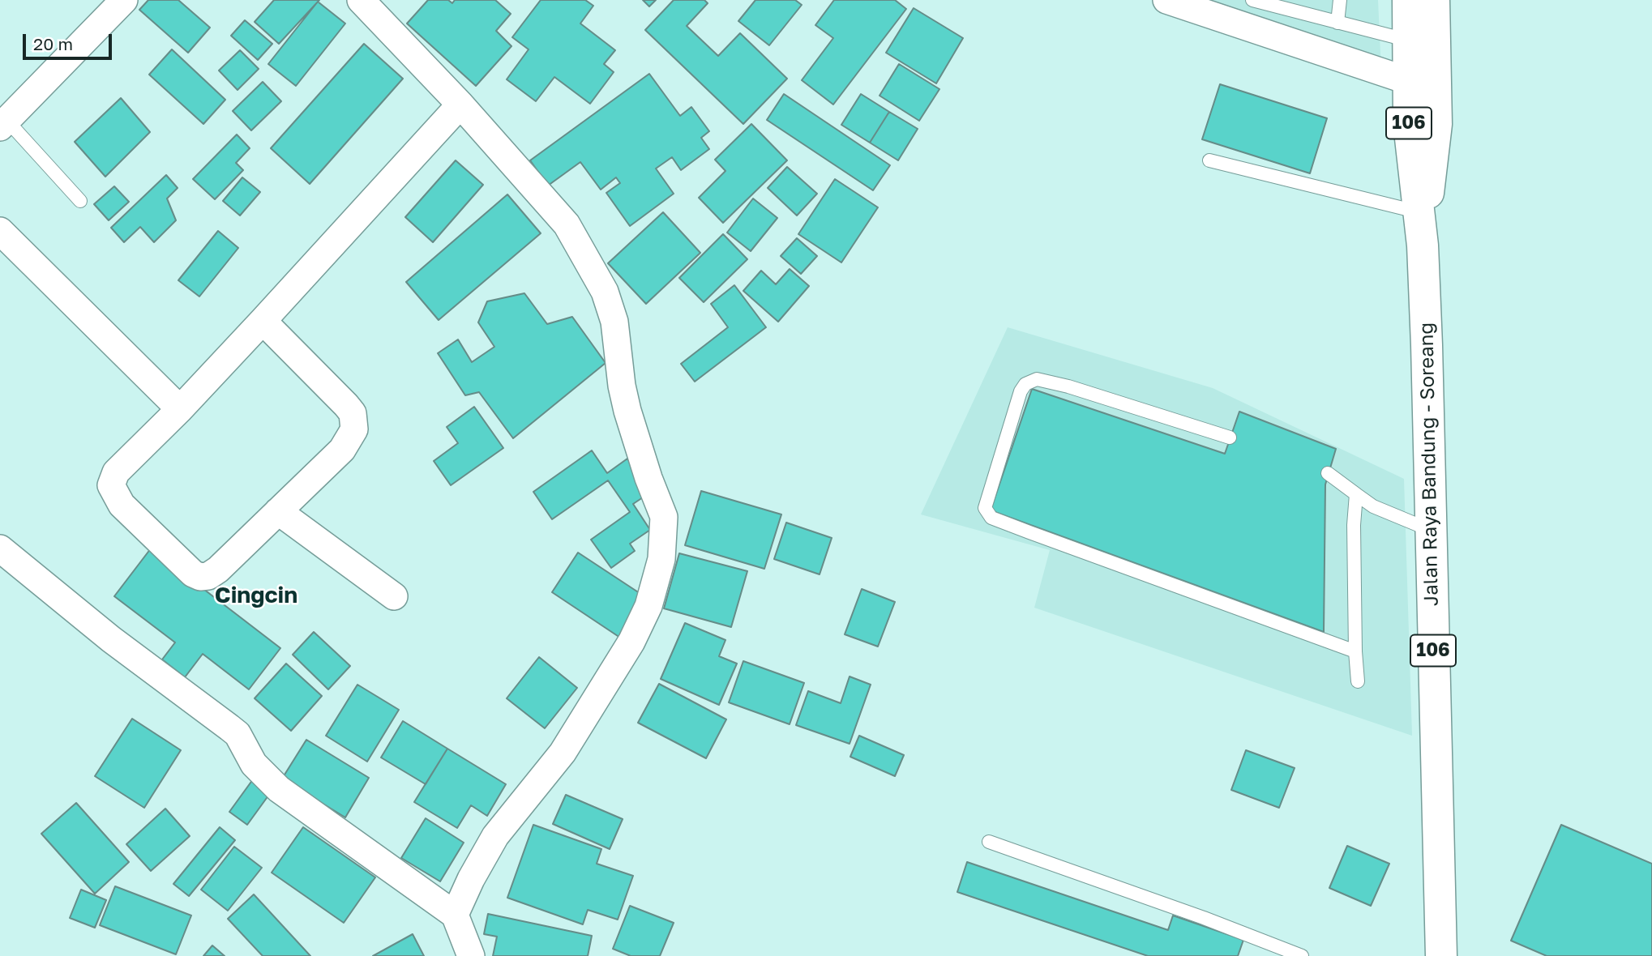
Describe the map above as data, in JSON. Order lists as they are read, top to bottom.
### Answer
{
  "streets": {
    "main road": ["106", "Jalan Raya Bandung - Soreang"]
  },
  "districts": ["Cingcin"],
  "scale_bar": "20 m"
}
